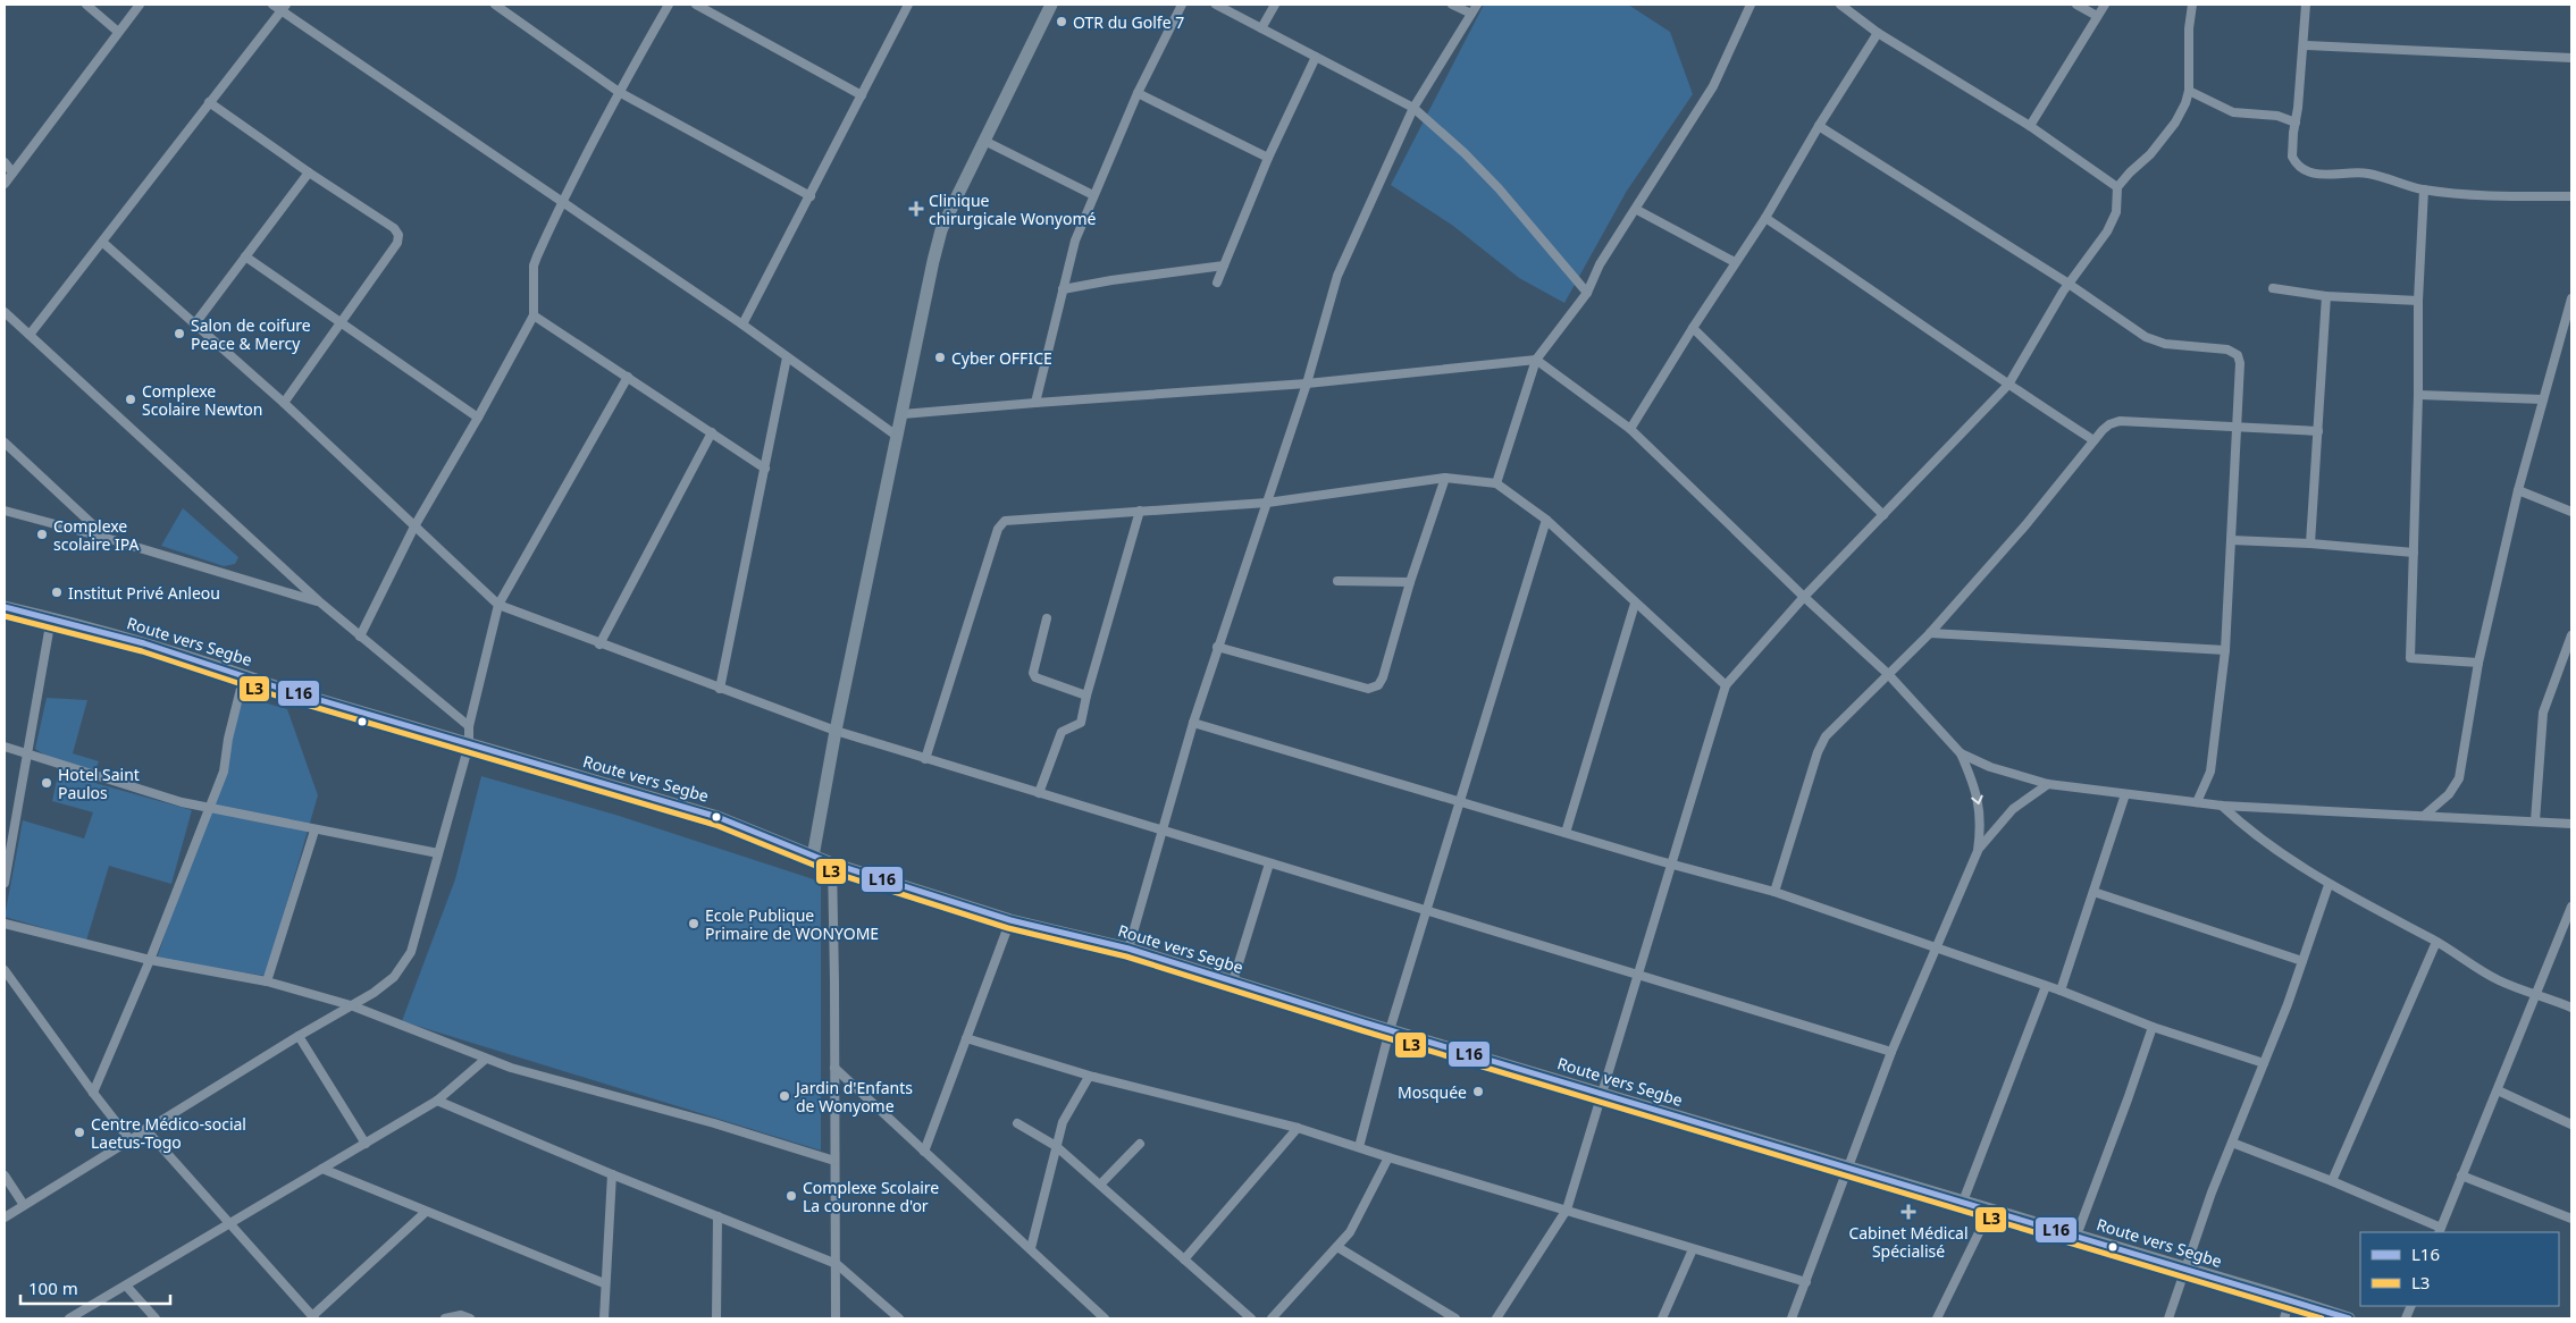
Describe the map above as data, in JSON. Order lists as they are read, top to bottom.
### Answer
{
  "streets": {
    "main road": ["Route vers Segbe"]
  },
  "places": {
    "other": [
      "OTR du Golfe 7",
      "Salon de coifure Peace & Mercy",
      "Cyber OFFICE",
      "Complexe Scolaire Newton",
      "Complexe scolaire IPA",
      "Institut Privé Anleou",
      "Hotel Saint Paulos",
      "Ecole Publique Primaire de WONYOME",
      "Mosquée",
      "Jardin d'Enfants de Wonyome",
      "Centre Médico-social Laetus-Togo",
      "Complexe Scolaire La couronne d'or"
    ],
    "health": ["Clinique chirurgicale Wonyomé", "Cabinet Médical Spécialisé"]
  },
  "lines": ["transit line L16", "transit line L3"],
  "legend": ["L16", "L3"],
  "scale_bar": "100 m"
}
